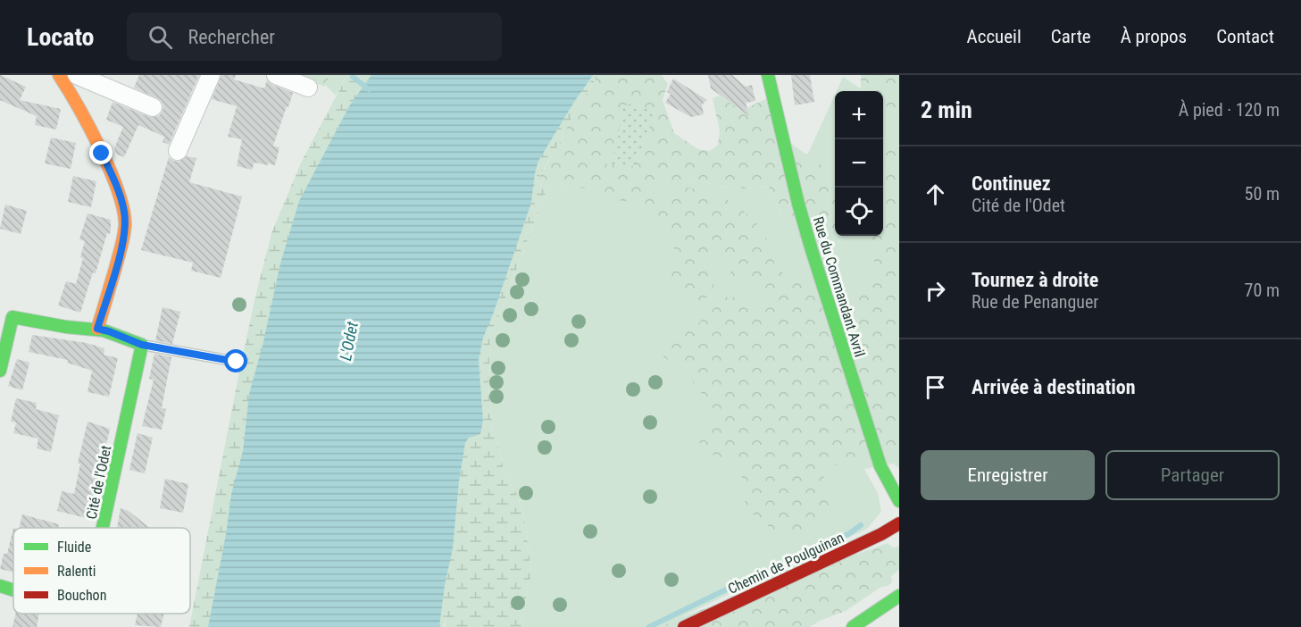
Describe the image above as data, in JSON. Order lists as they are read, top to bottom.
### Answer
{
  "streets": {
    "street": ["Rue du Commandant Avril", "Cité de l'Odet", "Chemin de Poulguinan"]
  },
  "water": ["L'Odet"],
  "legend": ["Fluide", "Ralenti", "Bouchon"],
  "page": {
    "header": "Locato",
    "search": "Rechercher",
    "nav": [
      "Accueil",
      "Carte",
      "À propos",
      "Contact"
    ],
    "heading": ["2 min", "À pied · 120 m"],
    "map_buttons": ["+", "−"],
    "list": [
      ["Continuez", "Cité de l'Odet", "50 m"],
      ["Tournez à droite", "Rue de Penanguer", "70 m"],
      "Arrivée à destination"
    ],
    "buttons": ["Enregistrer", "Partager"]
  }
}
